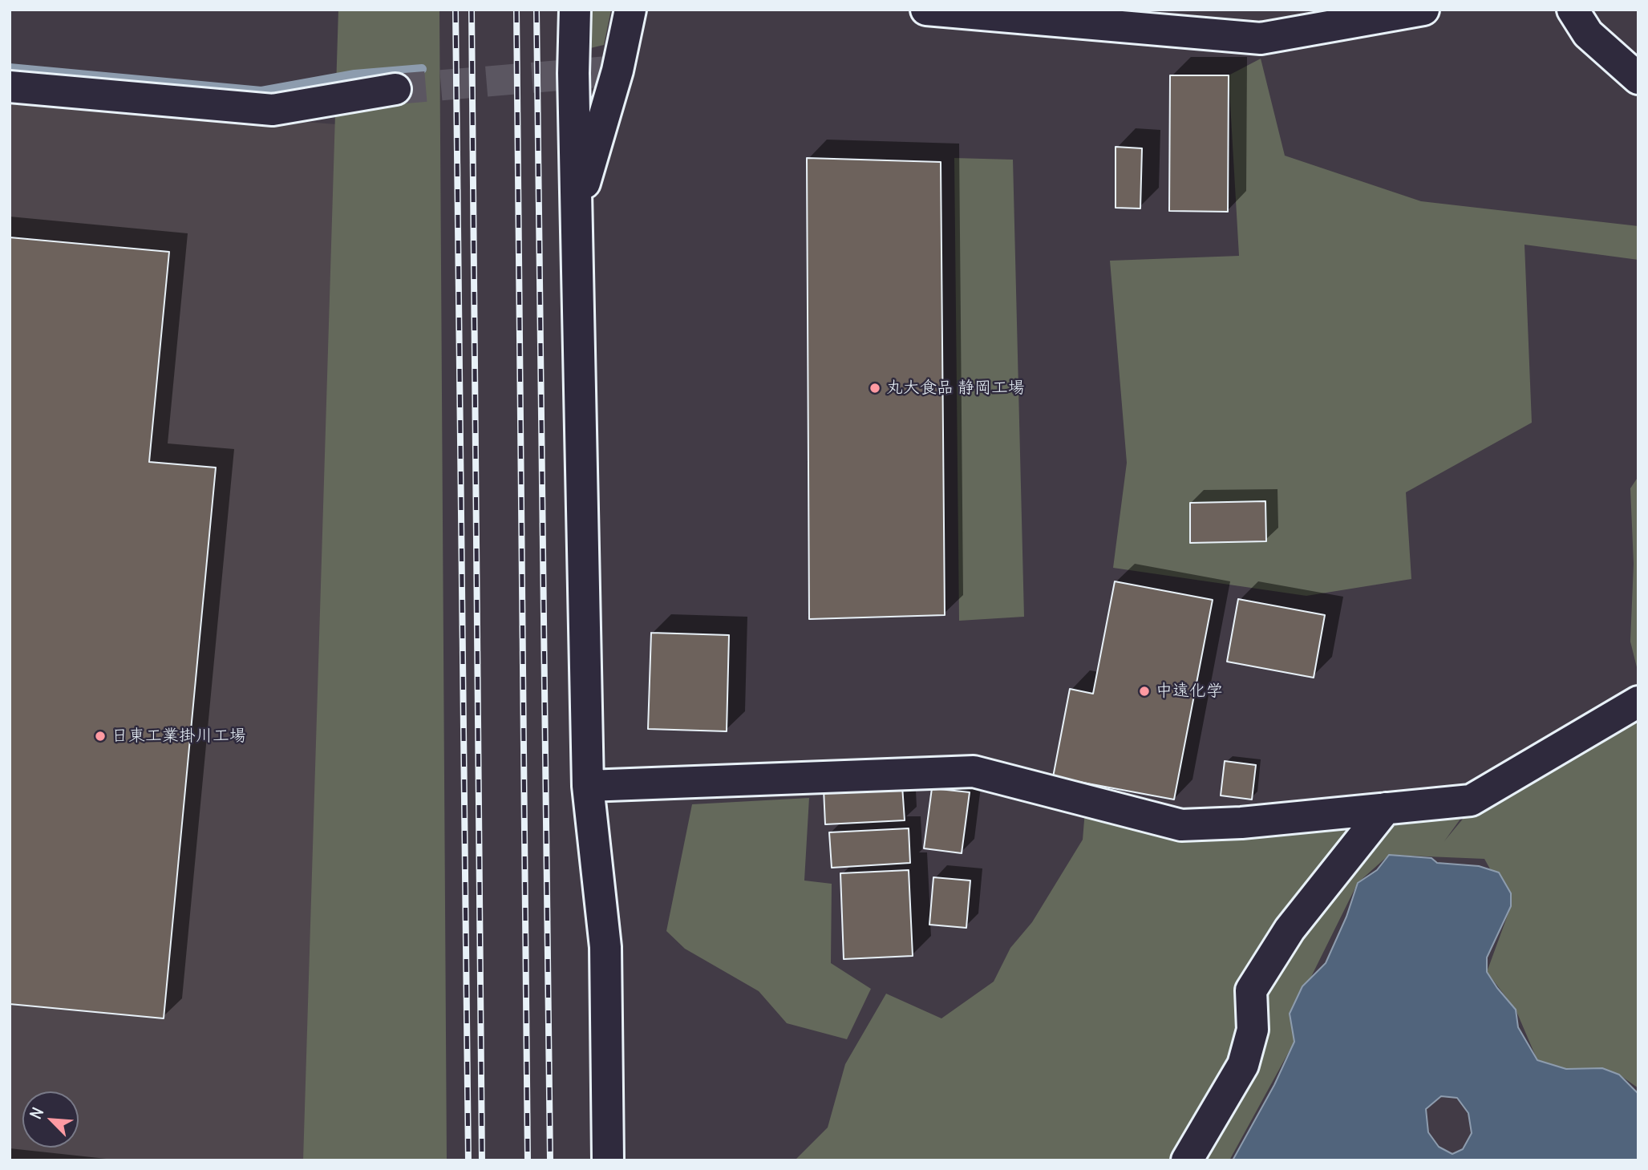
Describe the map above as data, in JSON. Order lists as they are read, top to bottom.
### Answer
{
  "places": ["丸大食品 静岡工場", "中遠化学", "日東工業掛川工場"],
  "north": "top left"
}
